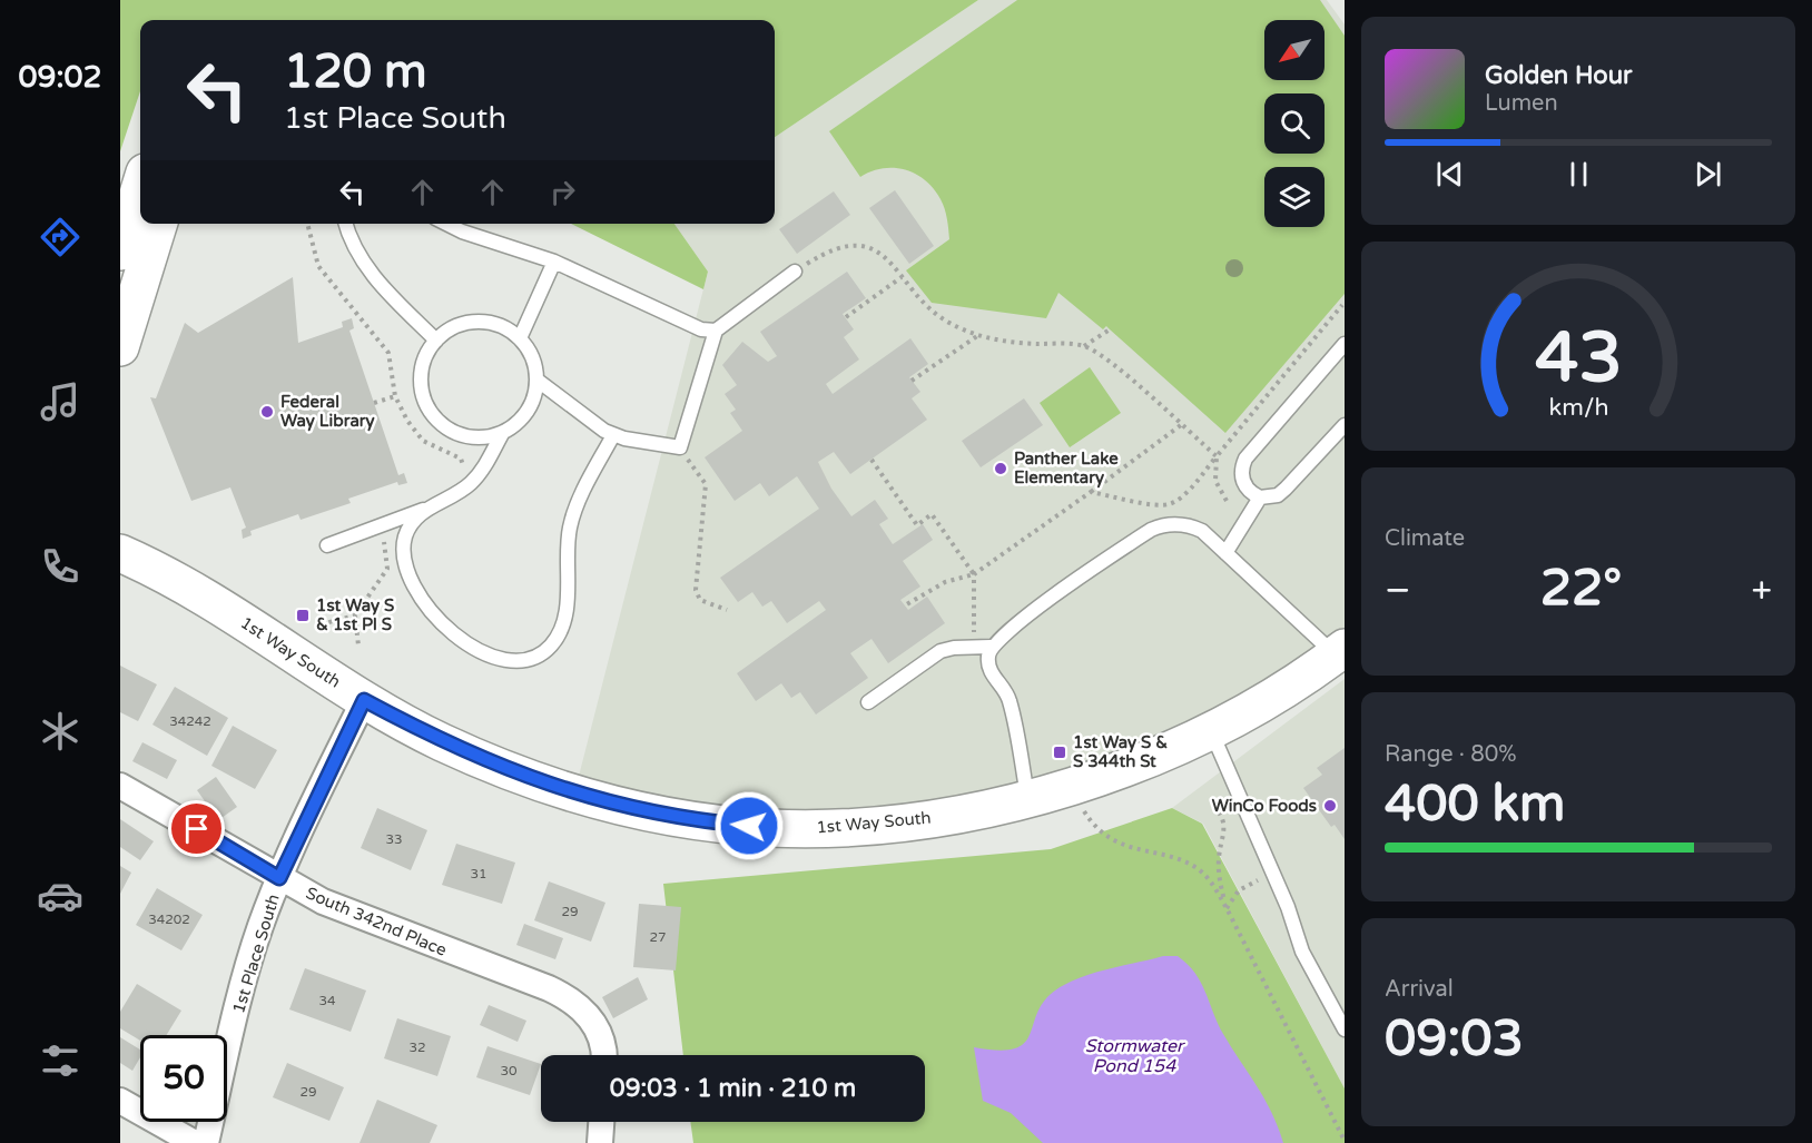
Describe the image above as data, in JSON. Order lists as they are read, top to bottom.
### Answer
{
  "streets": {
    "main road": ["1st Way South"],
    "street": ["South 342nd Place", "1st Place South"]
  },
  "crossings": [
    ["1st Way South", "1st Place South"],
    ["South 342nd Place", "1st Place South"]
  ],
  "water": ["Stormwater Pond 154"],
  "places": {
    "other": ["Federal Way Library", "Panther Lake Elementary", "WinCo Foods"],
    "transit": ["1st Way S & 1st Pl S", "1st Way S & S 344th St"]
  },
  "house_numbers": [
    "34242",
    "33",
    "31",
    "29",
    "34202",
    "27",
    "34",
    "32",
    "30",
    "29"
  ],
  "north": "bottom left",
  "page": {
    "tabs": "09:02",
    "turn": ["120 m", "1st Place South"],
    "song": ["Golden Hour", "Lumen"],
    "tile": [
      "Climate",
      ["Range · 80%", "400 km"],
      ["Arrival", "09:03"]
    ],
    "heat": ["−", "22°", "+"],
    "limit": "50",
    "trip": "09:03 · 1 min · 210 m",
    "gauge": ["43", "km/h"]
  }
}
